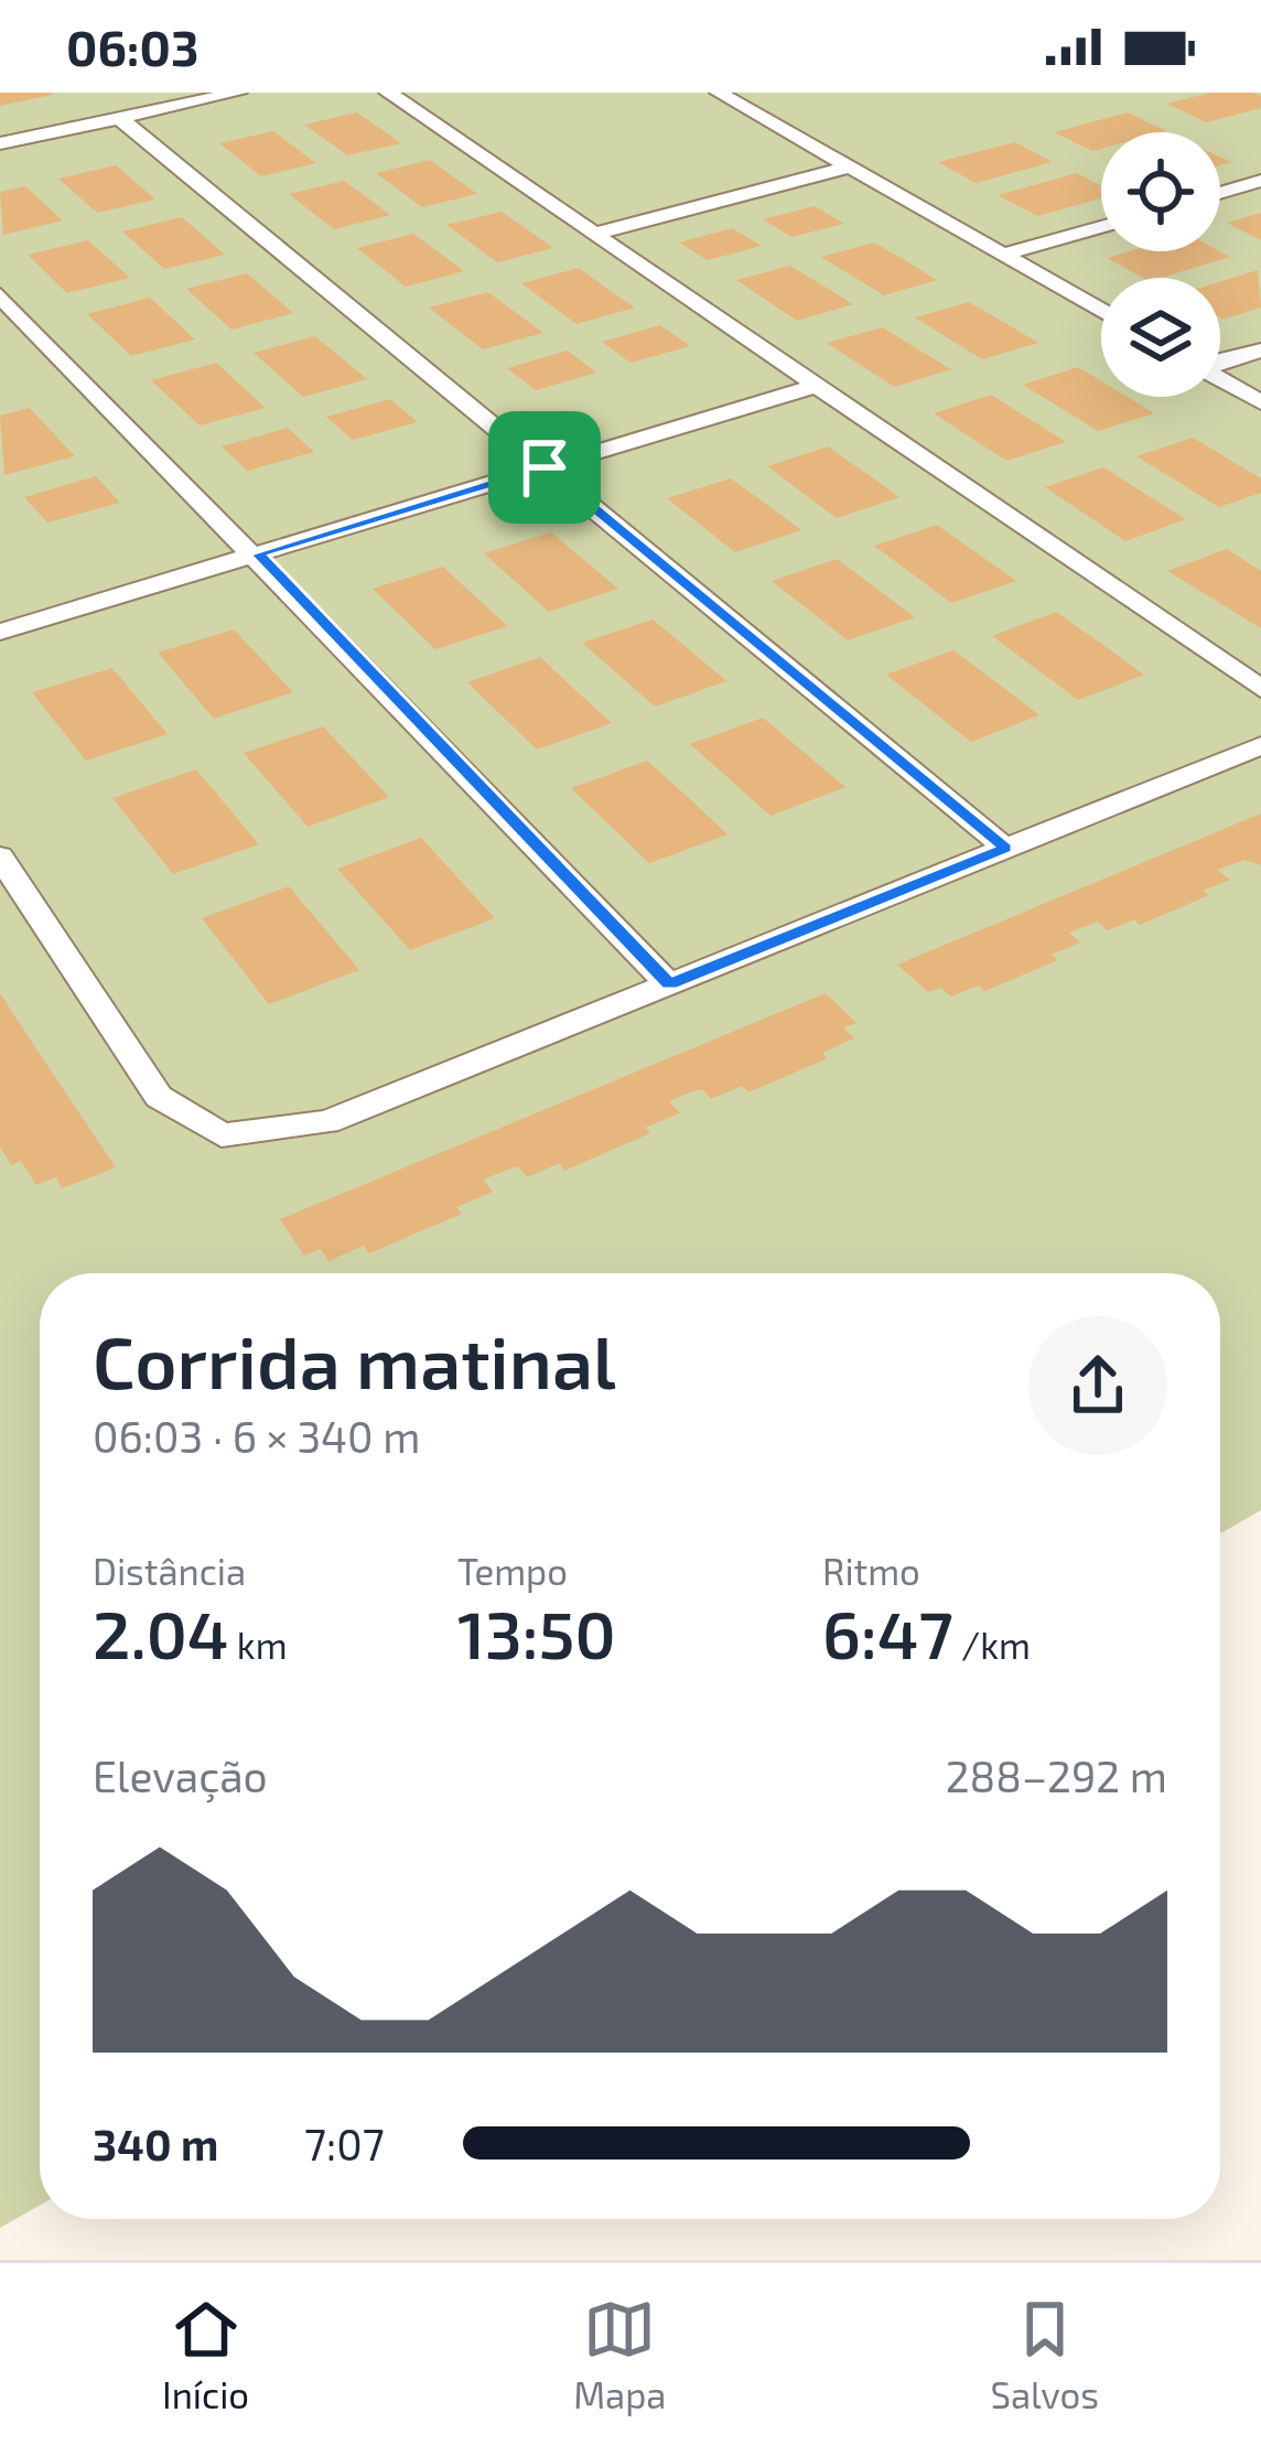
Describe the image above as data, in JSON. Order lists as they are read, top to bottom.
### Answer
{
  "page": {
    "status": "06:03",
    "heading": ["Corrida matinal", "06:03 · 6 × 340 m"],
    "stats": [
      ["Distância", "2.04 km"],
      ["Tempo", "13:50"],
      ["Ritmo", "6:47 /km"]
    ],
    "chart": ["Elevação", "288–292 m"],
    "list": [
      {
        "name": "340 m",
        "note": "7:07"
      }
    ],
    "tabs": ["Início", "Mapa", "Salvos"]
  }
}
